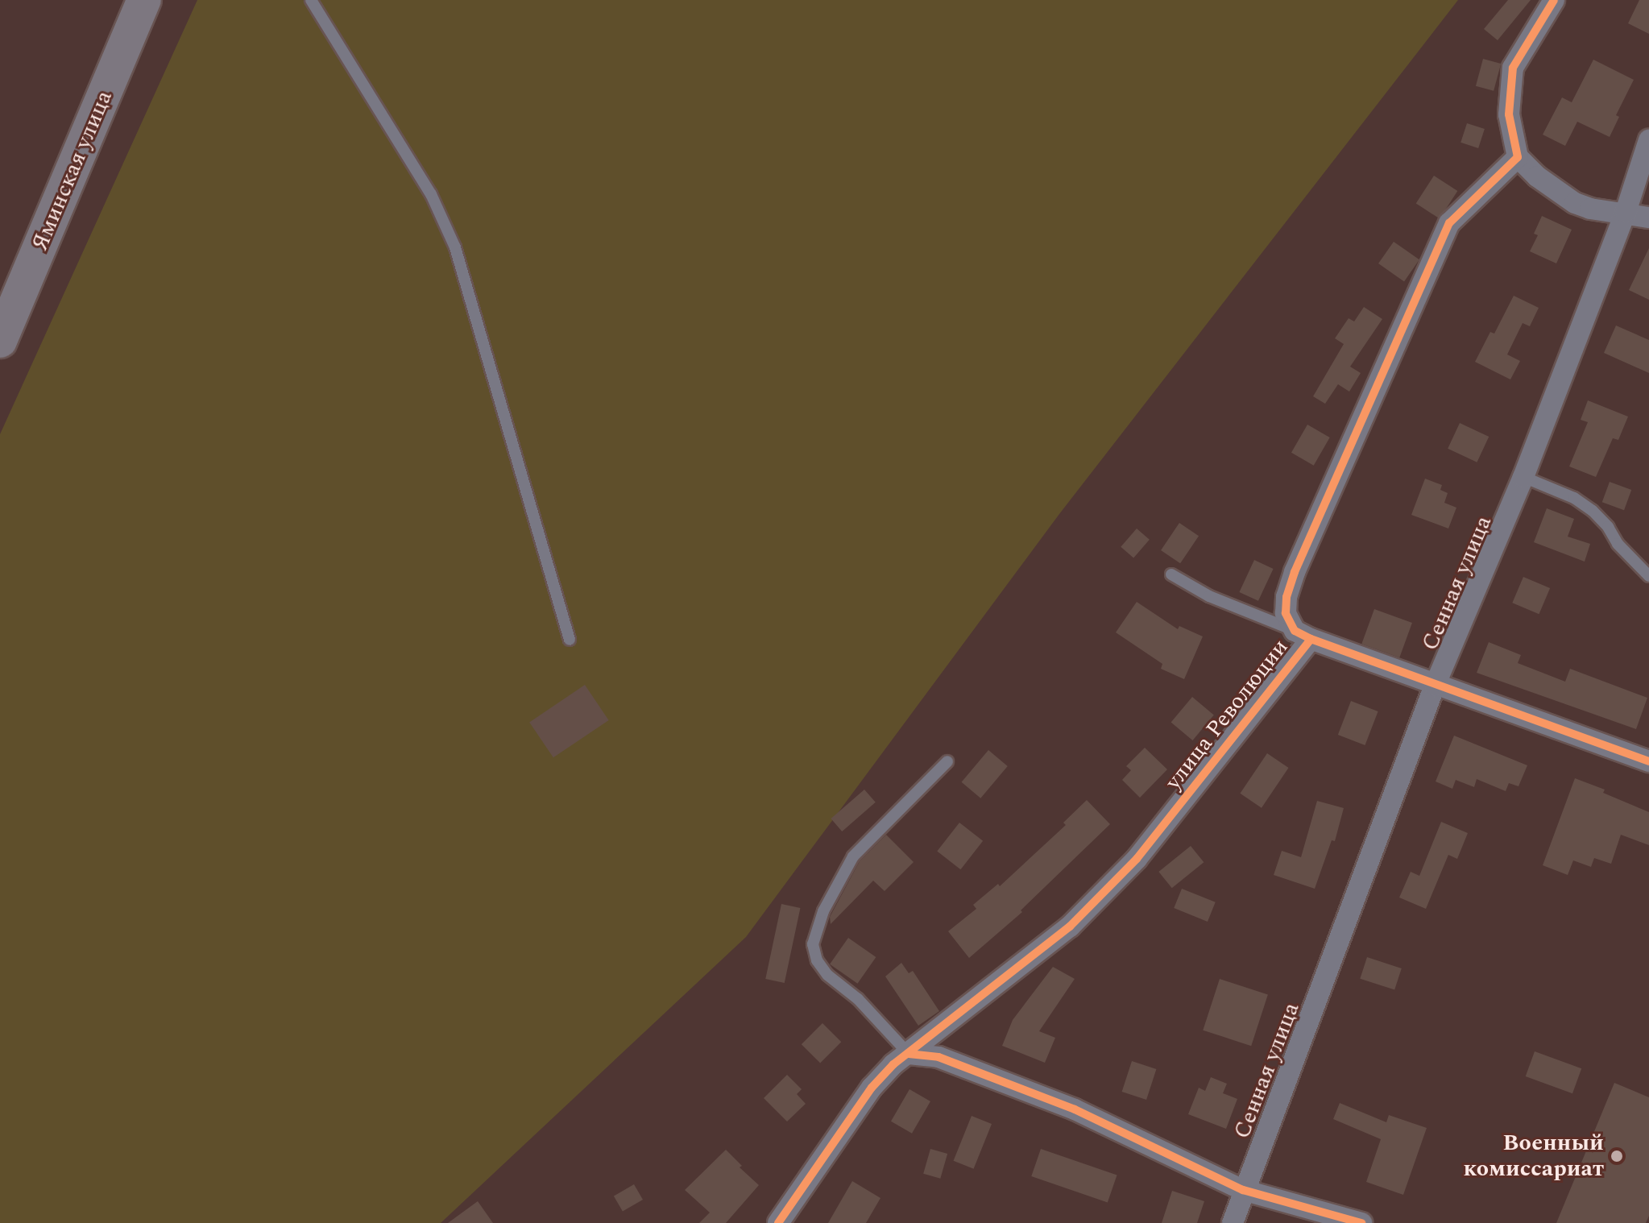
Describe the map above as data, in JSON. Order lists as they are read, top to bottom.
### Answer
{
  "streets": {
    "main road": ["Яминская улица"],
    "street": ["Сенная улица", "улица Революции"]
  },
  "places": ["Военный комиссариат"]
}
